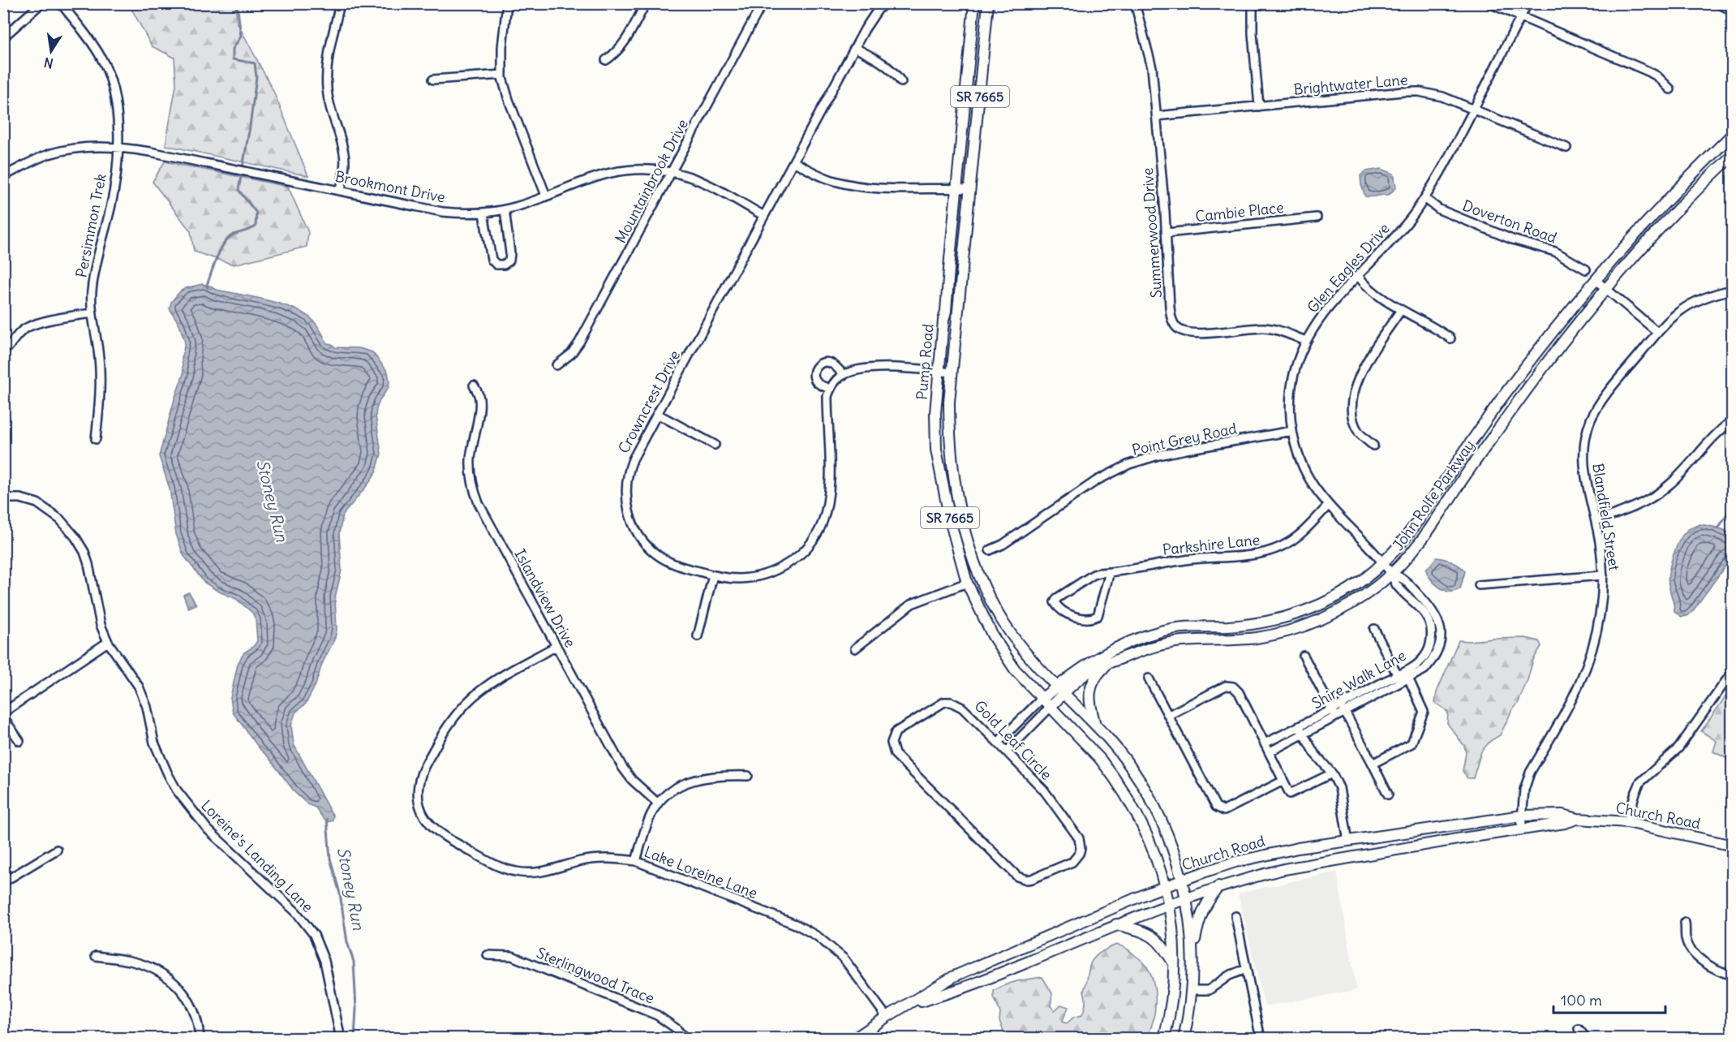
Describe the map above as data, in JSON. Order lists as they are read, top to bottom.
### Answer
{
  "streets": {
    "main road": [
      "SR 7665",
      "Pump Road",
      "John Rolfe Parkway",
      "Church Road"
    ],
    "street": [
      "Brightwater Lane",
      "Mountainbrook Drive",
      "Brookmont Drive",
      "Cambie Place",
      "Doverton Road",
      "Persimmon Trek",
      "Summerwood Drive",
      "Glen Eagles Drive",
      "Crowncrest Drive",
      "Point Grey Road",
      "Blandfield Street",
      "Parkshire Lane",
      "Islandview Drive",
      "Shire Walk Lane",
      "Gold Leaf Circle",
      "Loreine's Landing Lane",
      "Lake Loreine Lane",
      "Sterlingwood Trace"
    ]
  },
  "crossings": [
    ["Brightwater Lane", "Summerwood Drive"],
    ["Brightwater Lane", "Glen Eagles Drive"],
    ["Mountainbrook Drive", "Brookmont Drive"],
    ["Brookmont Drive", "Persimmon Trek"],
    ["Brookmont Drive", "Crowncrest Drive"],
    ["Cambie Place", "Summerwood Drive"],
    ["Doverton Road", "Glen Eagles Drive"],
    ["Summerwood Drive", "Glen Eagles Drive"],
    ["Glen Eagles Drive", "Point Grey Road"],
    ["Glen Eagles Drive", "John Rolfe Parkway"],
    ["Glen Eagles Drive", "Parkshire Lane"],
    ["Glen Eagles Drive", "Shire Walk Lane"],
    ["Pump Road", "John Rolfe Parkway"],
    ["John Rolfe Parkway", "Shire Walk Lane"],
    ["Blandfield Street", "Church Road"],
    ["Islandview Drive", "Lake Loreine Lane"],
    ["Church Road", "Lake Loreine Lane"]
  ],
  "water": ["Stoney Run"],
  "scale_bar": "100 m",
  "north": "bottom"
}
